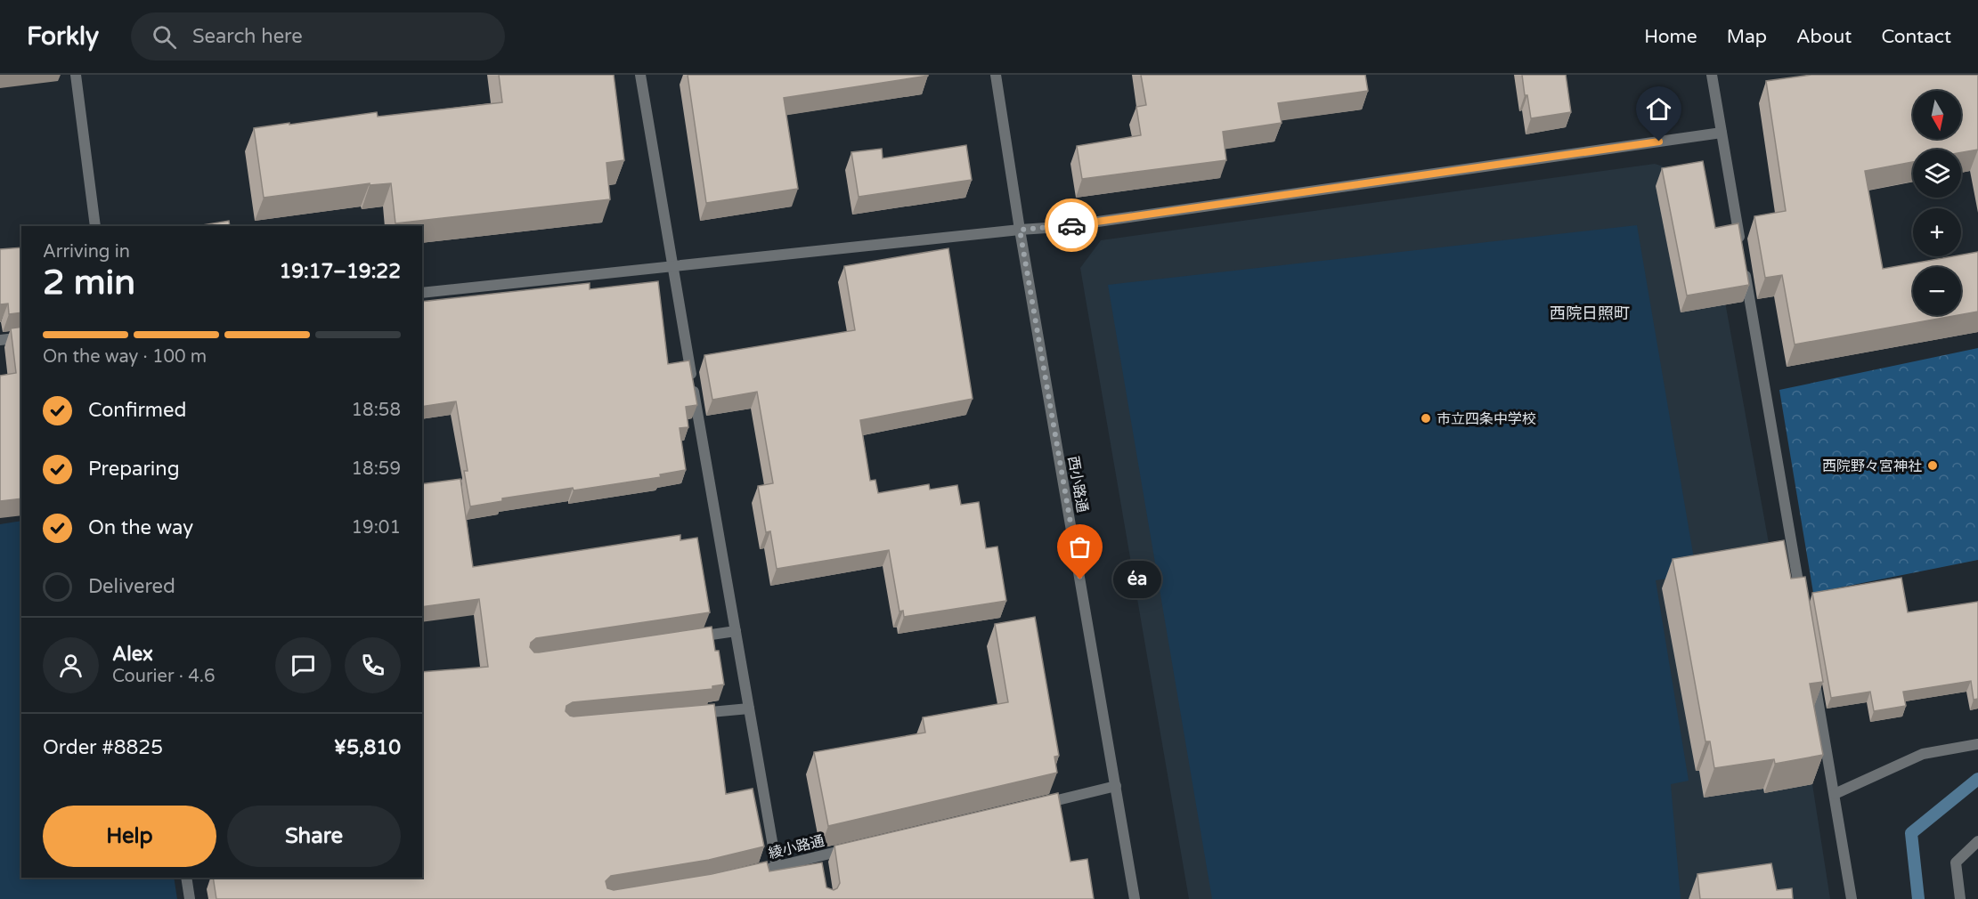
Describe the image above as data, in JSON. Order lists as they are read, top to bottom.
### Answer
{
  "streets": {
    "street": ["西小路通", "綾小路通"]
  },
  "districts": ["西院日照町"],
  "places": ["市立四条中学校", "西院野々宮神社", "éa"],
  "north": "bottom",
  "page": {
    "header": "Forkly",
    "search": "Search here",
    "nav": [
      "Home",
      "Map",
      "About",
      "Contact"
    ],
    "map_buttons": ["+", "−"],
    "heading": ["2 min", "Arriving in", "19:17–19:22"],
    "panel": [
      "Alex",
      "Courier · 4.6",
      "Order #8825",
      "¥5,810"
    ],
    "bar": "On the way · 100 m",
    "list": [
      ["Confirmed", "18:58"],
      ["Preparing", "18:59"],
      ["On the way", "19:01"],
      "Delivered"
    ],
    "bubble": "éa",
    "buttons": ["Help", "Share"]
  }
}
